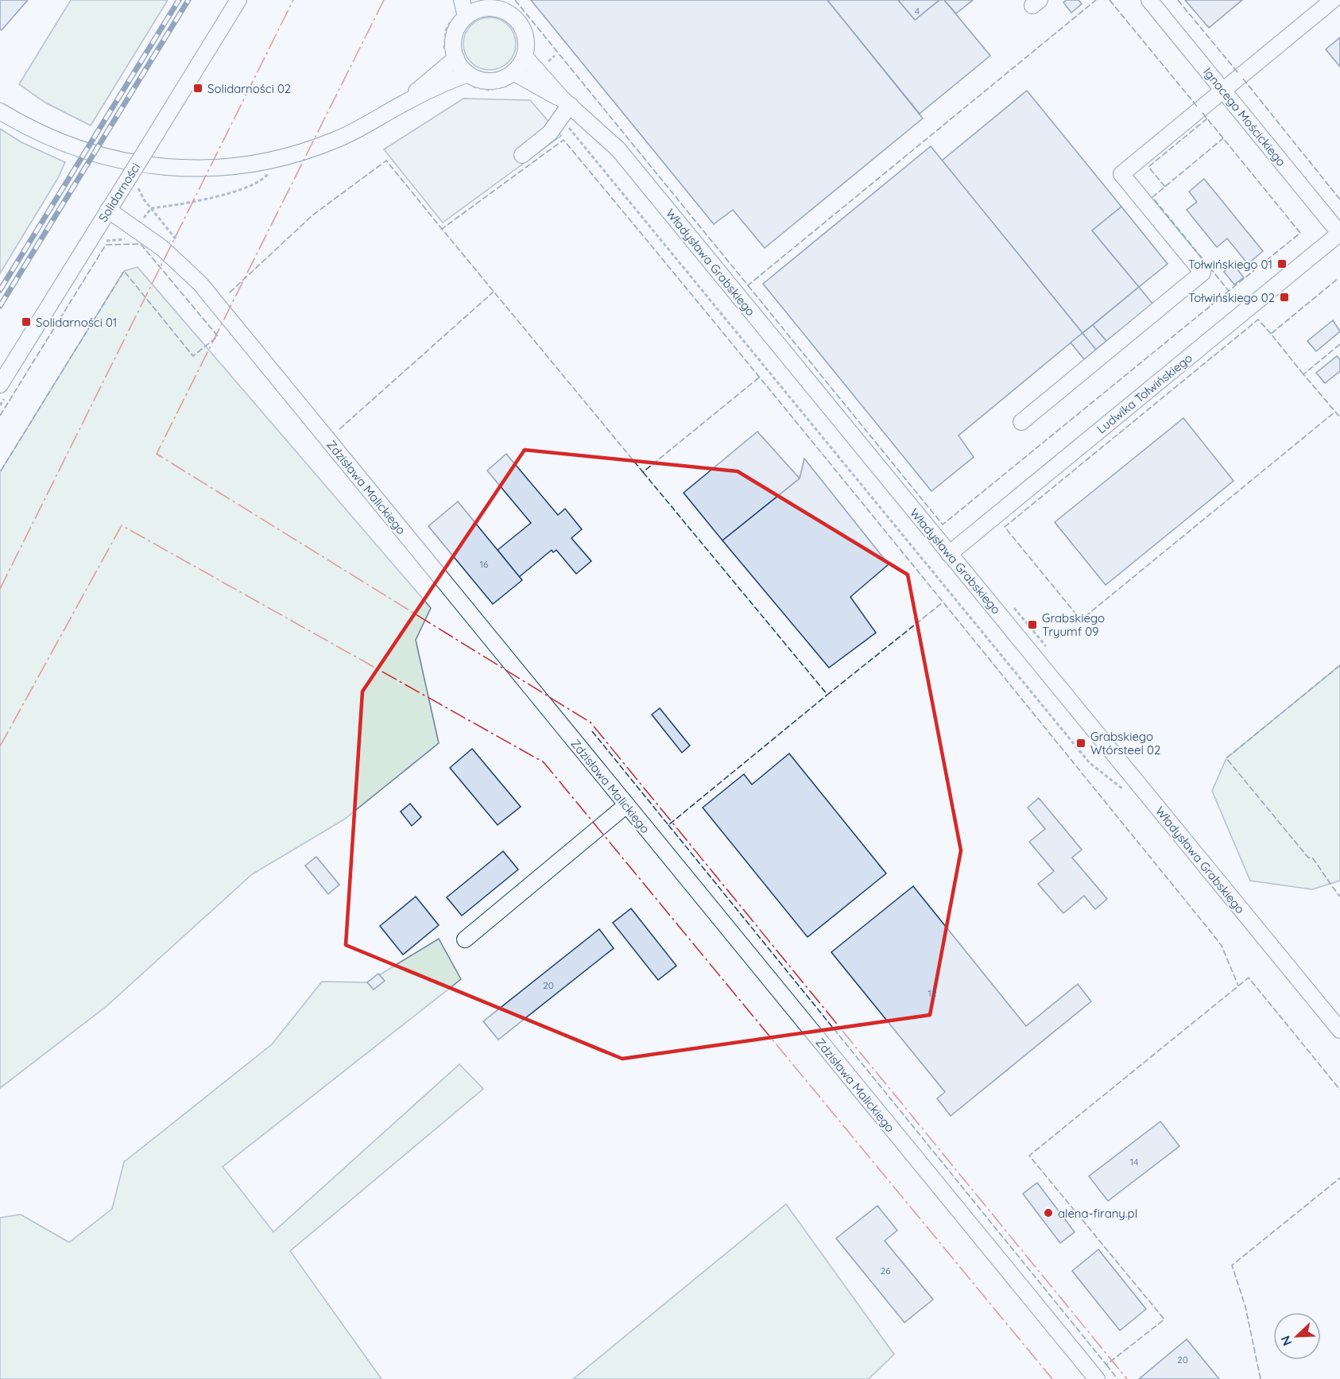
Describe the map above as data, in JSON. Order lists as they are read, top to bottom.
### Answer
{
  "streets": {
    "street": [
      "Ignacego Mościckiego",
      "Solidarności",
      "Władysława Grabskiego",
      "Ludwika Tołwińskiego",
      "Zdzisława Malickiego"
    ]
  },
  "crossings": [
    ["Ignacego Mościckiego", "Ludwika Tołwińskiego"],
    ["Solidarności", "Zdzisława Malickiego"],
    ["Władysława Grabskiego", "Ludwika Tołwińskiego"]
  ],
  "places": {
    "transit": [
      "Solidarności 02",
      "Tołwińskiego 01",
      "Tołwińskiego 02",
      "Solidarności 01",
      "Grabskiego Tryumf 09",
      "Grabskiego Wtórsteel 02"
    ],
    "other": ["alena-firany.pl"]
  },
  "house_numbers": [
    "4",
    "16",
    "20",
    "12",
    "14",
    "26",
    "20"
  ],
  "north": "bottom left"
}
